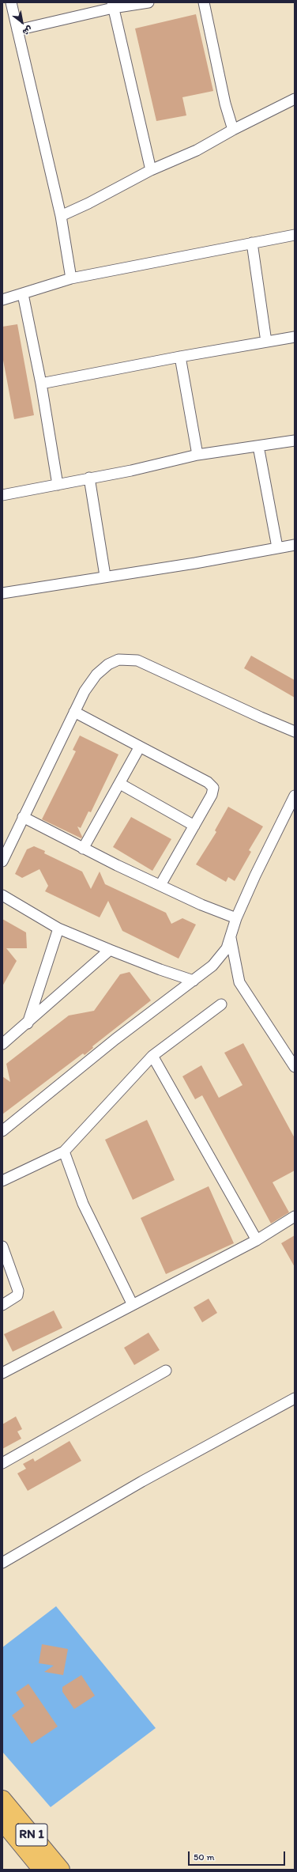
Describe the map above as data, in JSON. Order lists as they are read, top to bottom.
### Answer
{
  "streets": {
    "highway": ["RN 1"]
  },
  "scale_bar": "50 m",
  "north": "bottom right"
}
